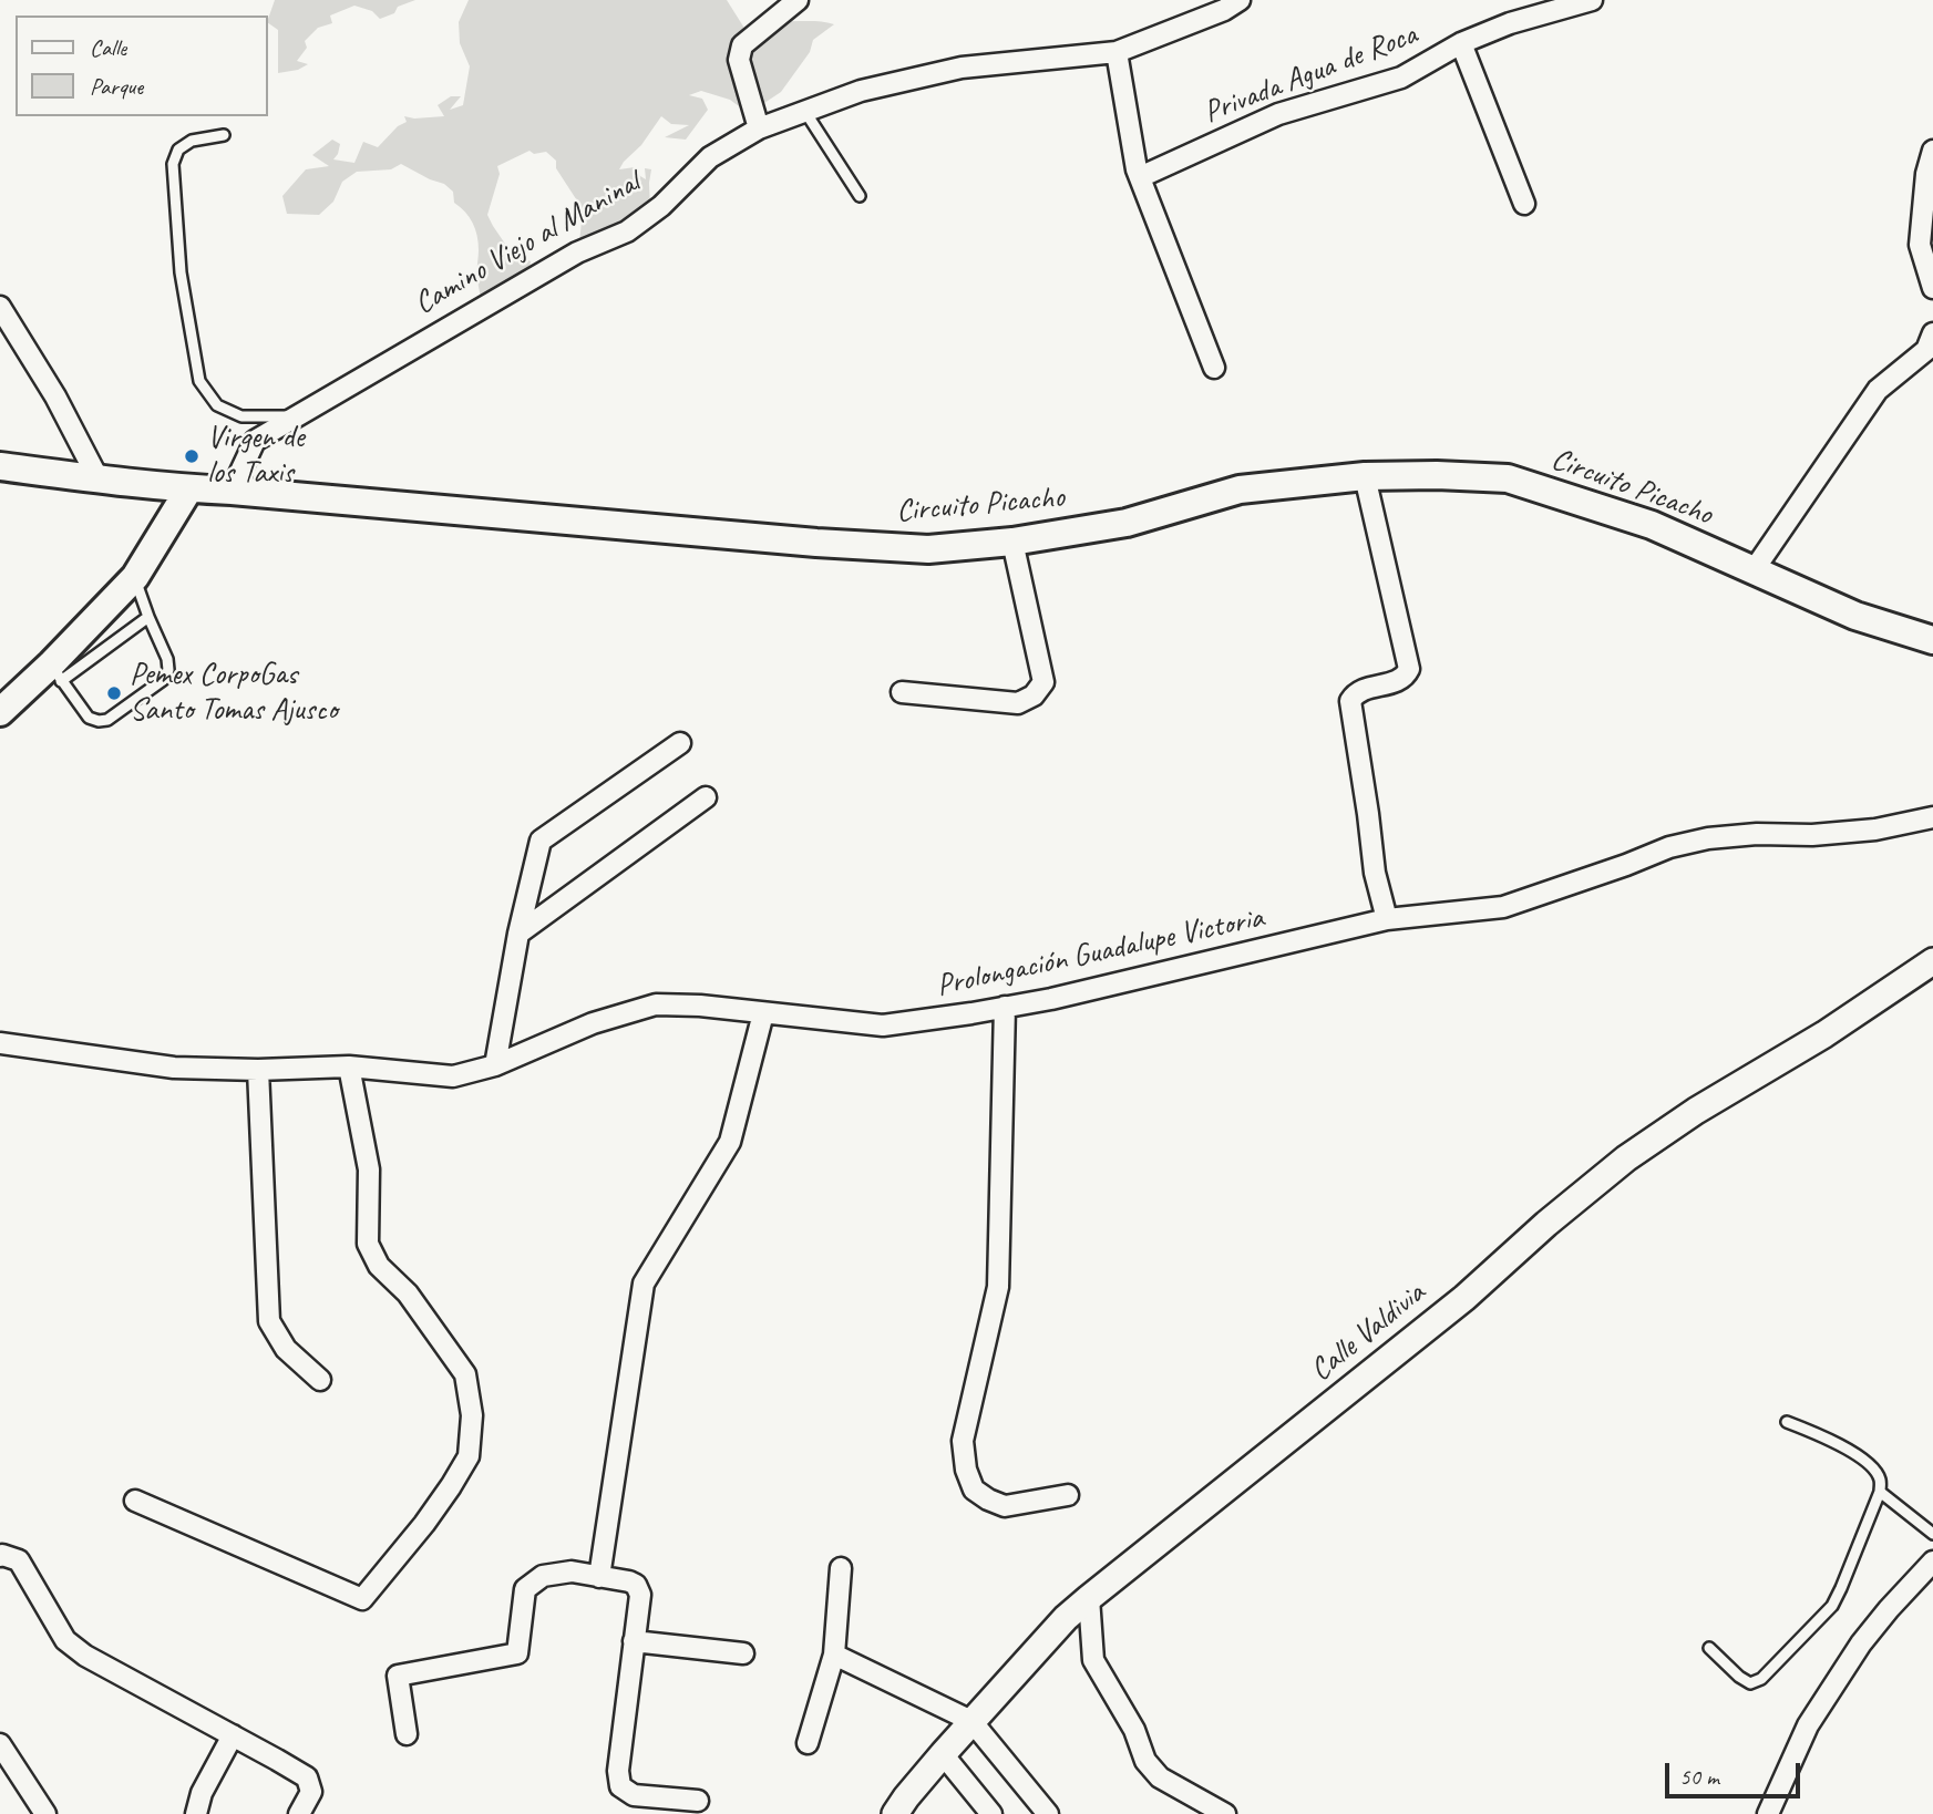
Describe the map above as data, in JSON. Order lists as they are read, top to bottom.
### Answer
{
  "streets": {
    "main road": ["Circuito Picacho"],
    "street": [
      "Privada Agua de Roca",
      "Camino Viejo al Maninal",
      "Prolongación Guadalupe Victoria",
      "Calle Valdivia"
    ]
  },
  "crossings": [
    ["Camino Viejo al Maninal", "Circuito Picacho"]
  ],
  "places": ["Virgen de los Taxis", "Pemex CorpoGas Santo Tomas Ajusco"],
  "legend": ["Calle", "Parque"],
  "scale_bar": "50 m"
}
